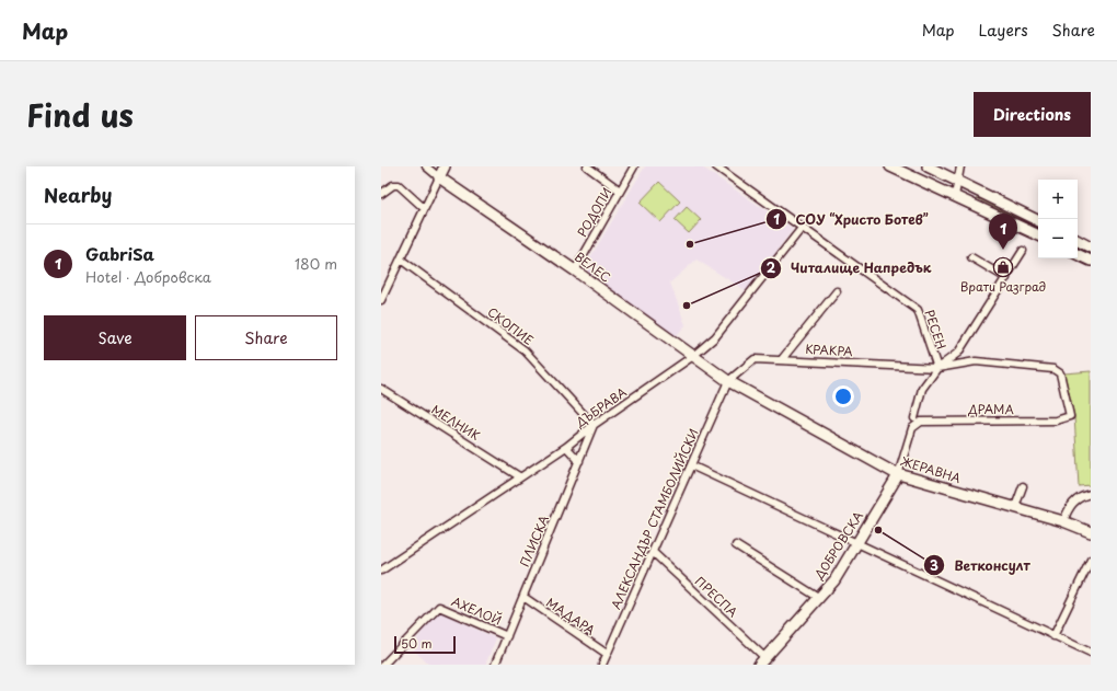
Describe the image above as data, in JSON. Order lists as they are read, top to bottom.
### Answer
{
  "streets": {
    "street": [
      "РОДОПИ",
      "ВЕЛЕС",
      "СКОПИЕ",
      "РЕСЕН",
      "КРАКРА",
      "ДЪБРАВА",
      "ДРАМА",
      "МЕЛНИК",
      "ЖЕРАВНА",
      "АЛЕКСАНДЪР СТАМБОЛИЙСКИ",
      "ПЛИСКА",
      "ДОБРОВСКА",
      "ПРЕСПА",
      "АХЕЛОЙ",
      "МАДАРА"
    ]
  },
  "crossings": [
    ["РОДОПИ", "ВЕЛЕС"],
    ["ВЕЛЕС", "КРАКРА"],
    ["ВЕЛЕС", "ДЪБРАВА"],
    ["ВЕЛЕС", "ЖЕРАВНА"],
    ["ВЕЛЕС", "АЛЕКСАНДЪР СТАМБОЛИЙСКИ"],
    ["СКОПИЕ", "ДЪБРАВА"],
    ["СКОПИЕ", "ПЛИСКА"],
    ["РЕСЕН", "КРАКРА"],
    ["РЕСЕН", "ДЪБРАВА"],
    ["КРАКРА", "ДРАМА"],
    ["КРАКРА", "ЖЕРАВНА"],
    ["КРАКРА", "АЛЕКСАНДЪР СТАМБОЛИЙСКИ"],
    ["ДЪБРАВА", "МЕЛНИК"],
    ["ДЪБРАВА", "ПЛИСКА"],
    ["ДРАМА", "ЖЕРАВНА"],
    ["ДРАМА", "ДОБРОВСКА"],
    ["ЖЕРАВНА", "АЛЕКСАНДЪР СТАМБОЛИЙСКИ"],
    ["ЖЕРАВНА", "ДОБРОВСКА"],
    ["АЛЕКСАНДЪР СТАМБОЛИЙСКИ", "ПРЕСПА"],
    ["АЛЕКСАНДЪР СТАМБОЛИЙСКИ", "МАДАРА"],
    ["ПЛИСКА", "АХЕЛОЙ"],
    ["ПЛИСКА", "МАДАРА"],
    ["ДОБРОВСКА", "ПРЕСПА"]
  ],
  "places": {
    "other": ["СОУ “Христо Ботев”", "Читалище Напредък", "Ветконсулт"],
    "shop": ["Врати Разград"]
  },
  "scale_bar": "50 m",
  "page": {
    "header": "Map",
    "nav": ["Map", "Layers", "Share"],
    "title": "Find us",
    "buttons": [
      "Directions",
      ["Save", "Share"]
    ],
    "heading": "Nearby",
    "map_buttons": ["+", "−"],
    "pins": "1",
    "list": [
      {
        "mark": "1",
        "name": "GabriSa",
        "note": "Hotel · Добровска",
        "value": "180 m"
      }
    ],
    "scale": "50 m"
  }
}
